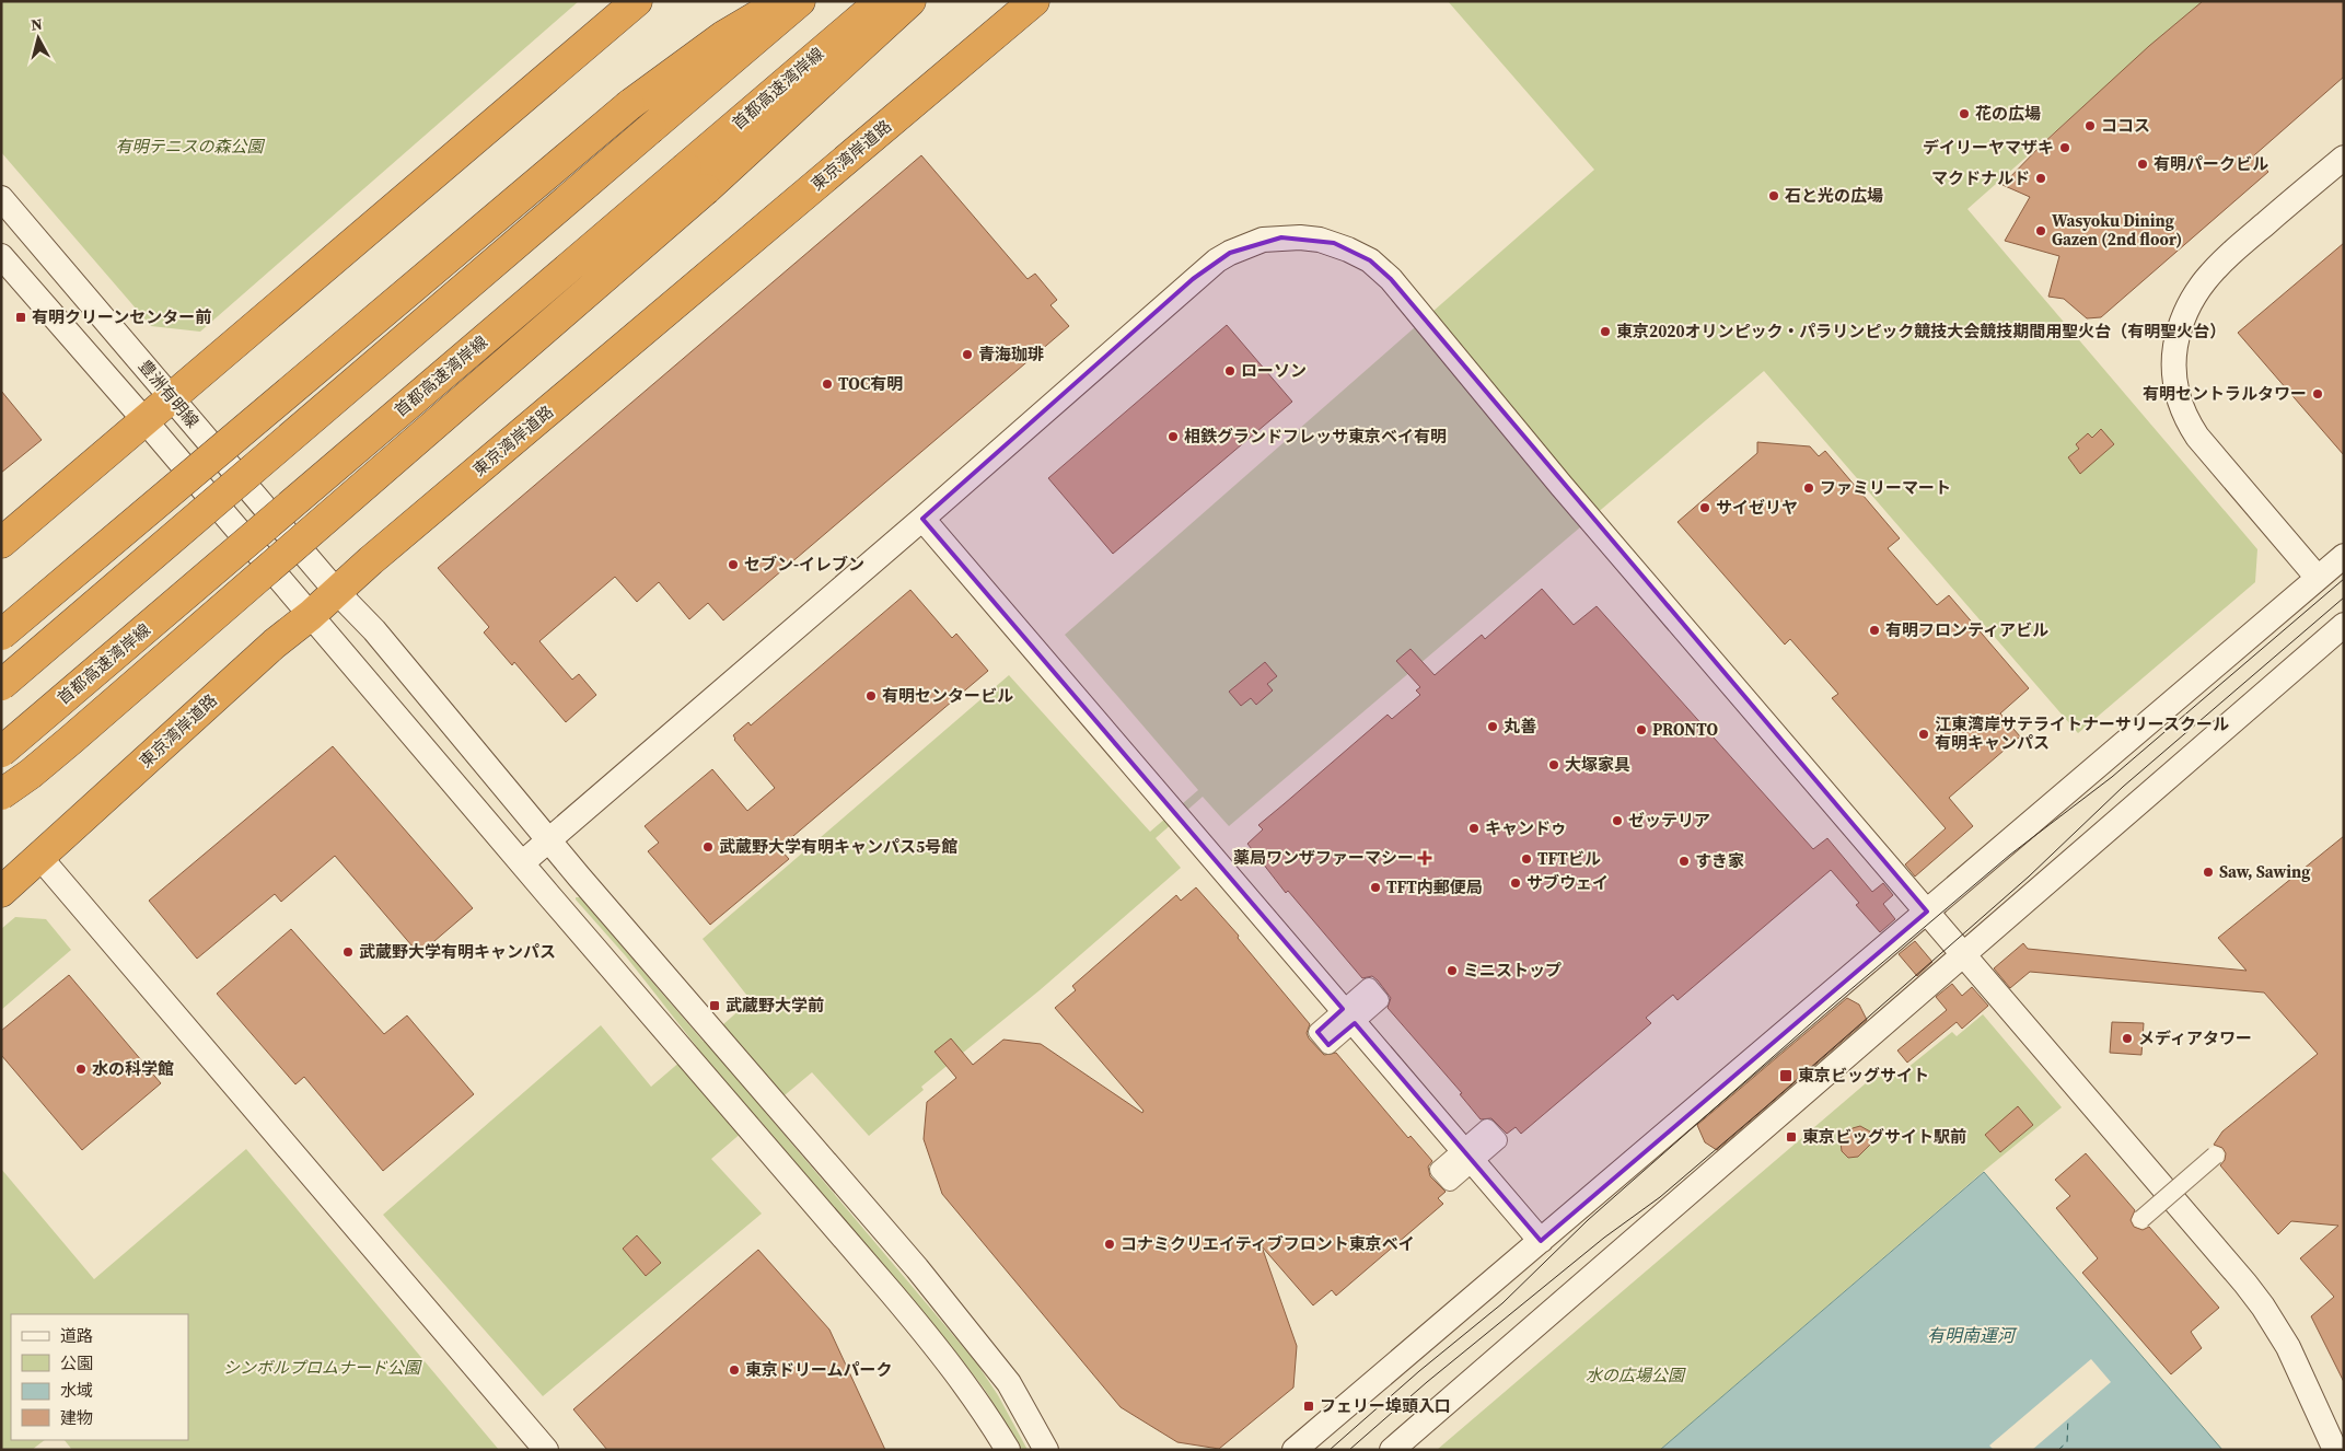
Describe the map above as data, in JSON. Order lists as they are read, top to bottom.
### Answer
{
  "streets": {
    "highway": ["首都高速湾岸線", "東京湾岸道路"],
    "street": ["豊洲有明線"]
  },
  "crossings": [
    ["東京湾岸道路", "豊洲有明線"]
  ],
  "water": ["有明南運河"],
  "parks": ["有明テニスの森公園", "シンボルプロムナード公園", "水の広場公園"],
  "places": {
    "other": [
      "花の広場",
      "ココス",
      "デイリーヤマザキ",
      "有明パークビル",
      "マクドナルド",
      "石と光の広場",
      "Wasyoku Dining Gazen (2nd floor)",
      "東京2020オリンピック・パラリンピック競技大会競技期間用聖火台（有明聖火台）",
      "青海珈琲",
      "ローソン",
      "TOC有明",
      "有明セントラルタワー",
      "相鉄グランドフレッサ東京ベイ有明",
      "ファミリーマート",
      "サイゼリヤ",
      "セブン-イレブン",
      "有明フロンティアビル",
      "有明センタービル",
      "丸善",
      "PRONTO",
      "江東湾岸サテライトナーサリースクール 有明キャンパス",
      "大塚家具",
      "ゼッテリア",
      "キャンドゥ",
      "武蔵野大学有明キャンパス5号館",
      "TFTビル",
      "すき家",
      "Saw, Sawing",
      "サブウェイ",
      "TFT内郵便局",
      "武蔵野大学有明キャンパス",
      "ミニストップ",
      "メディアタワー",
      "水の科学館",
      "コナミクリエイティブフロント東京ベイ",
      "東京ドリームパーク"
    ],
    "transit": [
      "有明クリーンセンター前",
      "武蔵野大学前",
      "東京ビッグサイト",
      "東京ビッグサイト駅前",
      "フェリー埠頭入口"
    ],
    "health": ["薬局ワンザファーマシー"]
  },
  "legend": [
    "道路",
    "公園",
    "水域",
    "建物"
  ],
  "north": "top"
}
